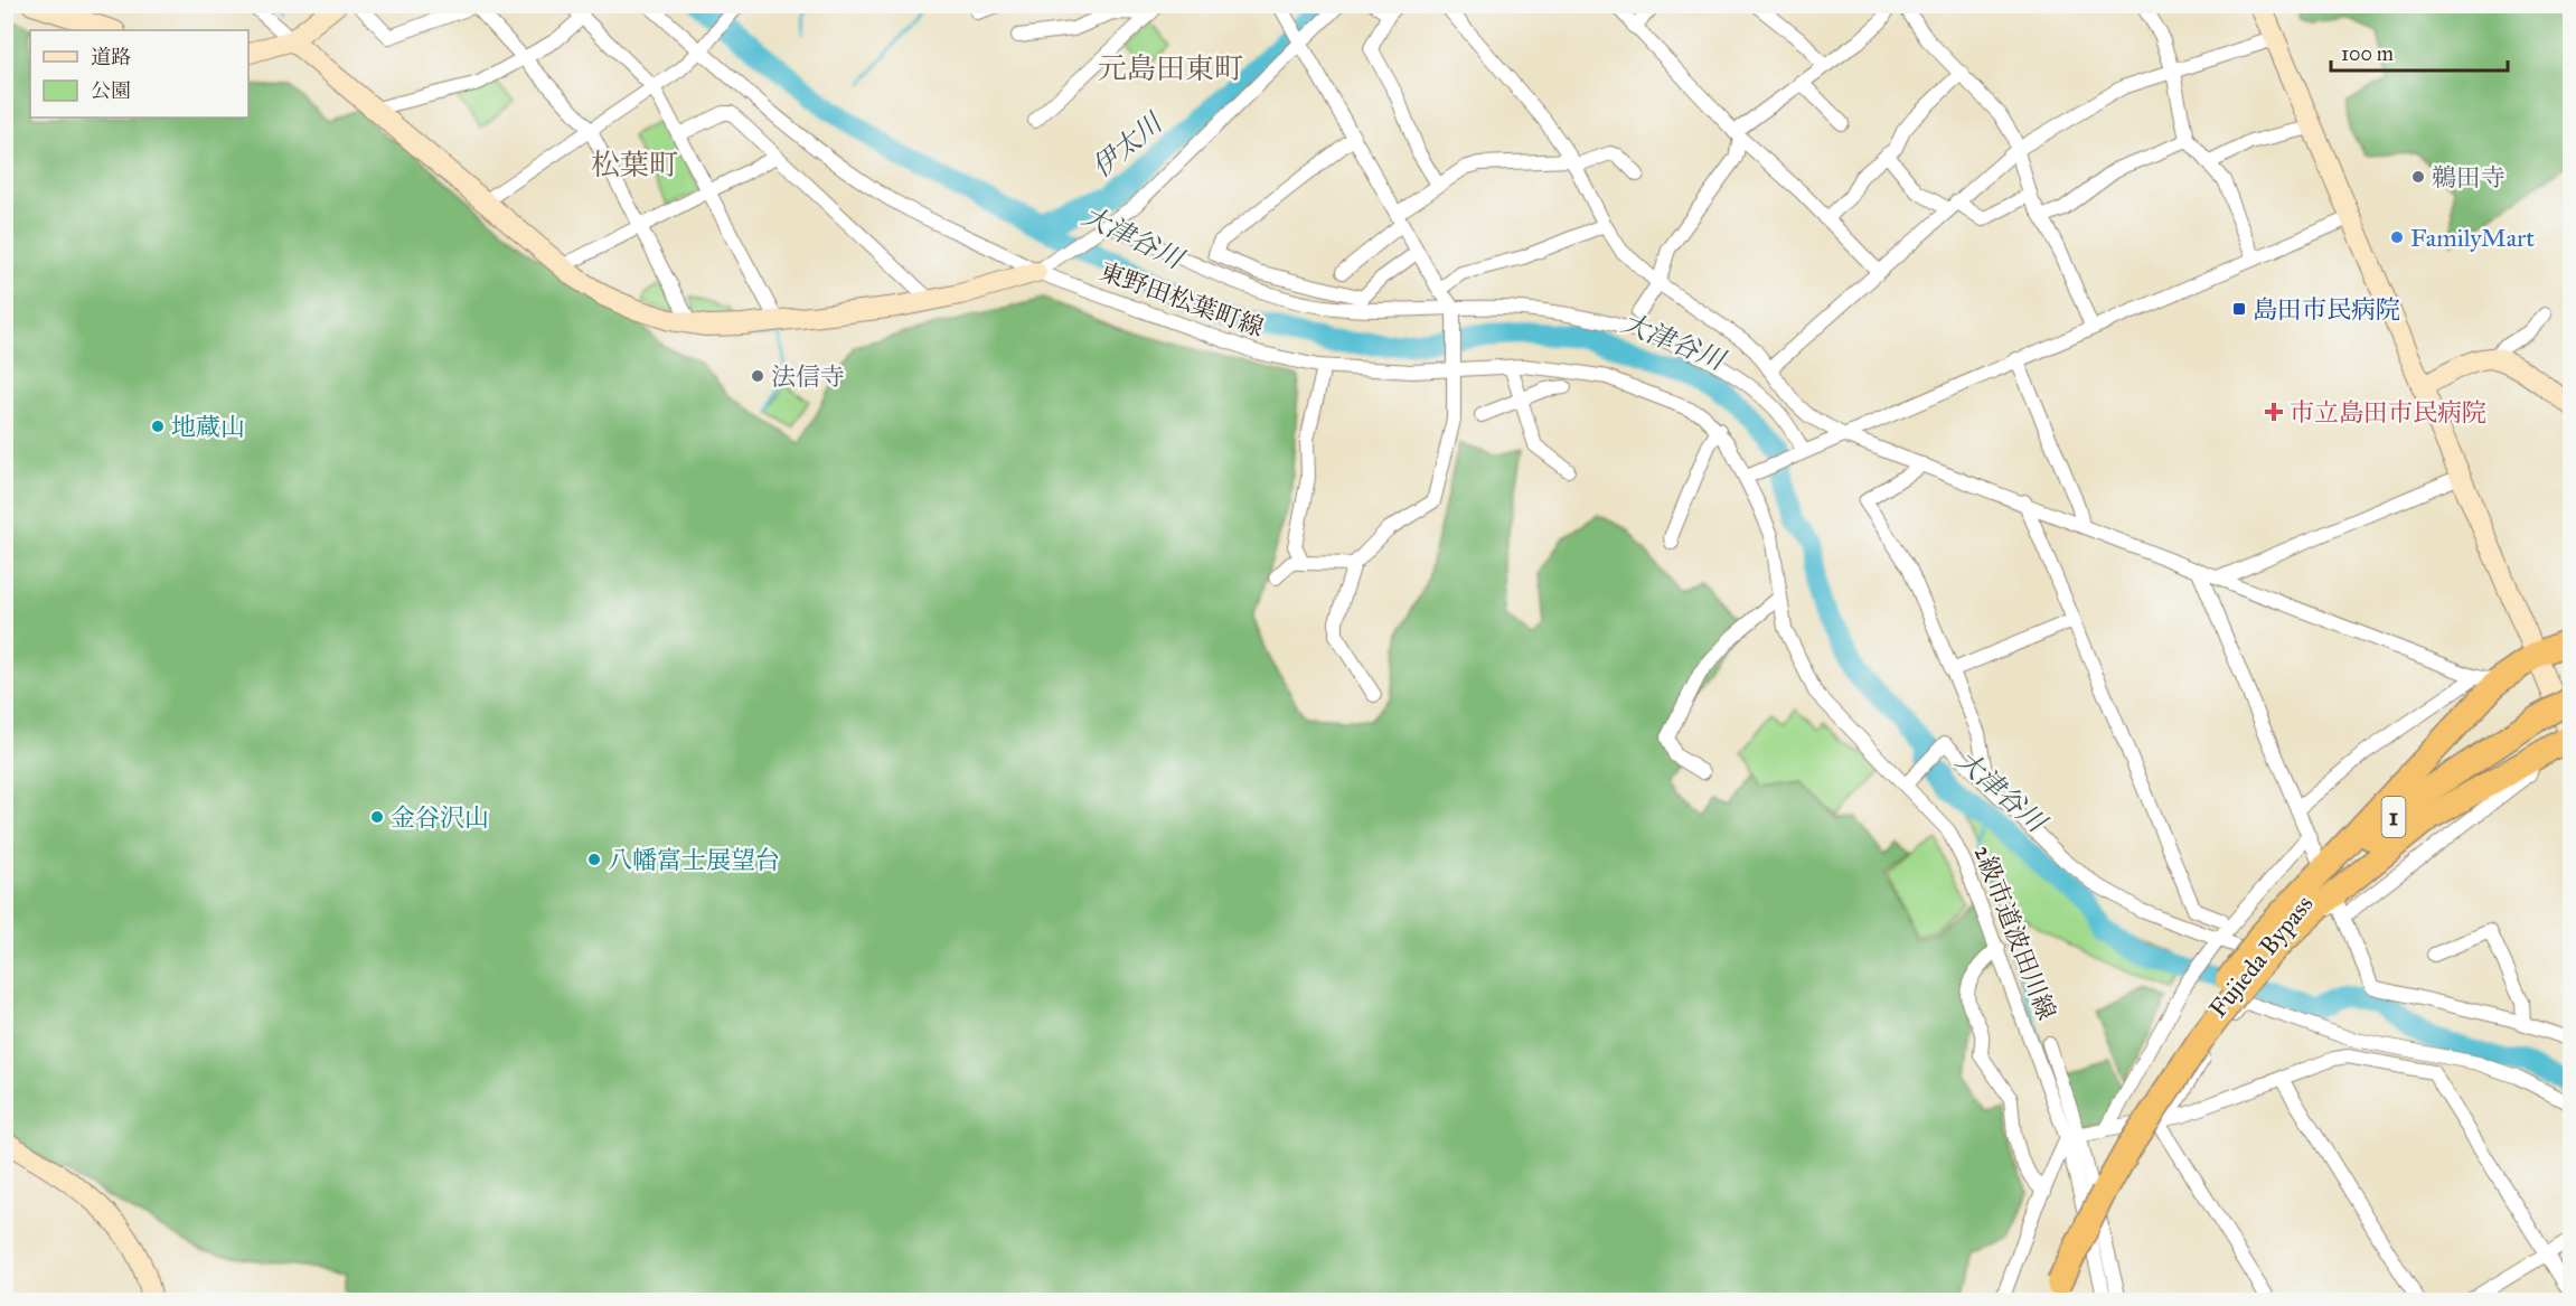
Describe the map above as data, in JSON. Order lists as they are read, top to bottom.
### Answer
{
  "streets": {
    "highway": ["1", "Fujieda Bypass"],
    "street": ["東野田松葉町線", "2級市道波田川線"]
  },
  "crossings": [
    ["東野田松葉町線", "2級市道波田川線"],
    ["1", "Fujieda Bypass"]
  ],
  "districts": ["元島田東町", "松葉町"],
  "water": ["伊太川", "大津谷川"],
  "places": {
    "other": [
      "鵜田寺",
      "FamilyMart",
      "法信寺",
      "地蔵山",
      "金谷沢山",
      "八幡富士展望台"
    ],
    "transit": ["島田市民病院"],
    "health": ["市立島田市民病院"]
  },
  "legend": ["道路", "公園"],
  "scale_bar": "100 m"
}
